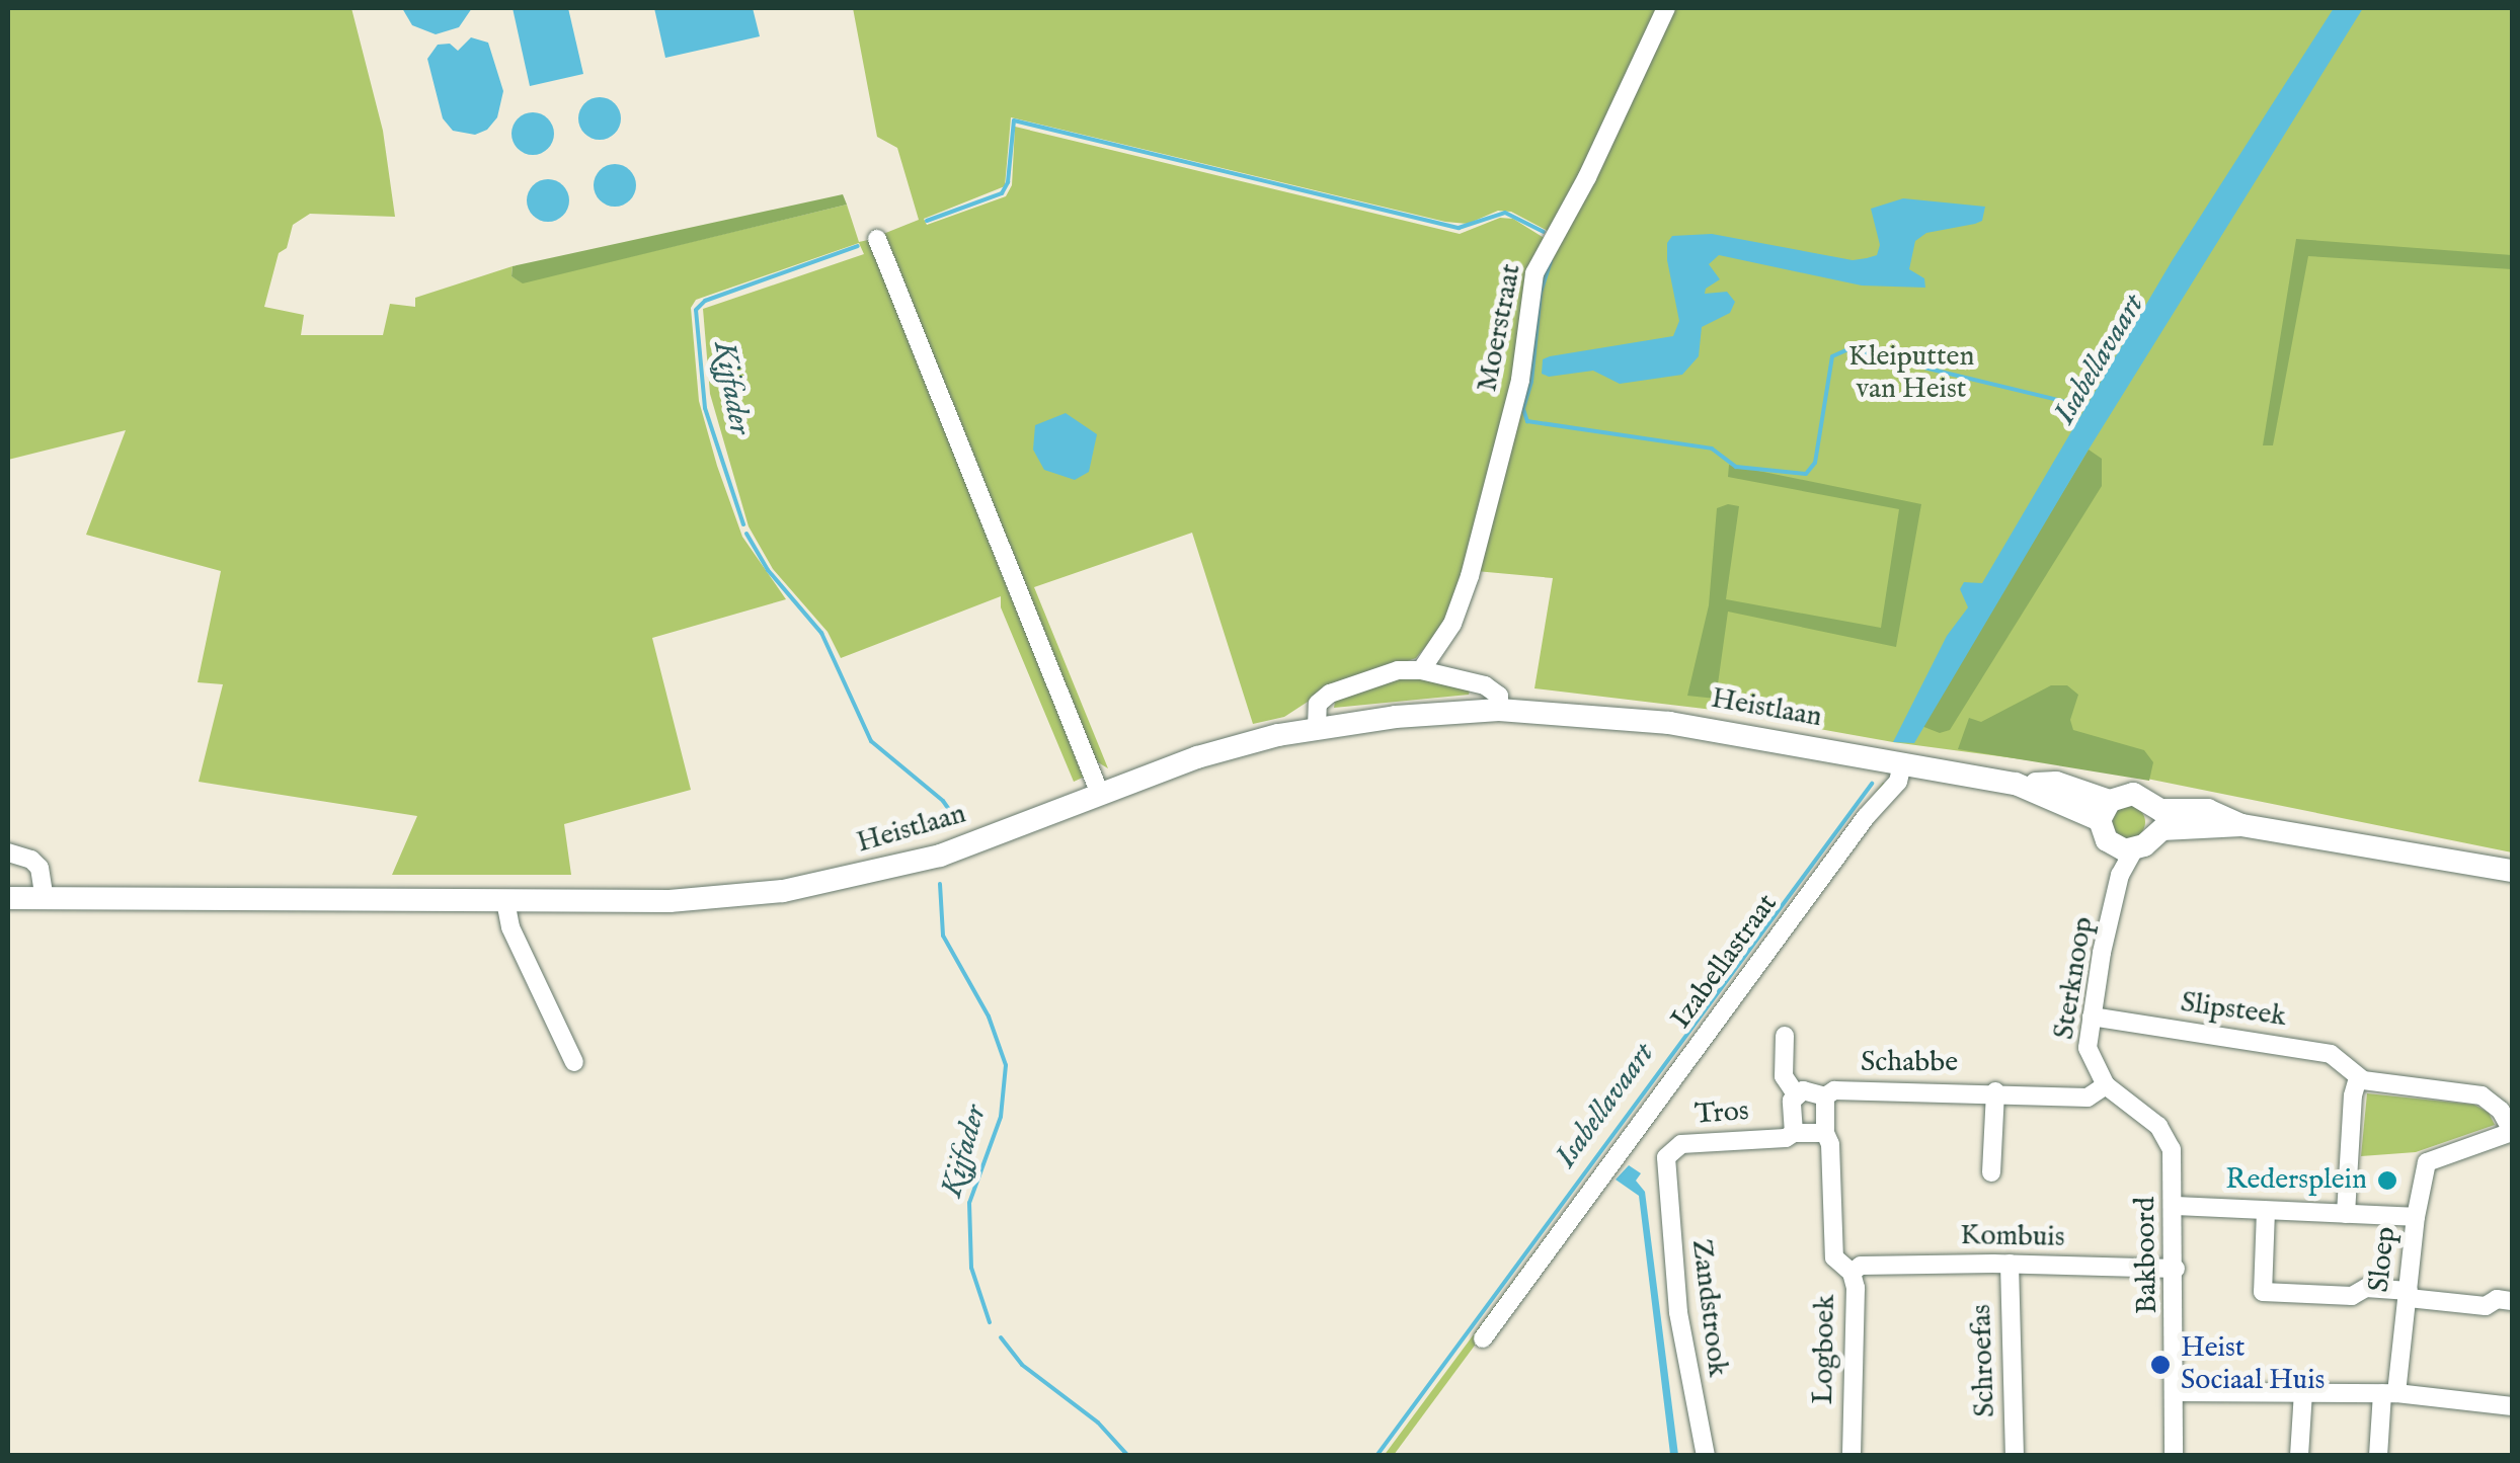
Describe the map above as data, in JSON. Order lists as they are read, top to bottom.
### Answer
{
  "streets": {
    "main road": ["Heistlaan"],
    "street": [
      "Moerstraat",
      "Izabellastraat",
      "Sterknoop",
      "Slipsteek",
      "Schabbe",
      "Tros",
      "Kombuis",
      "Bakboord",
      "Sloep",
      "Zandstrook",
      "Logboek",
      "Schroefas"
    ]
  },
  "crossings": [
    ["Heistlaan", "Izabellastraat"],
    ["Heistlaan", "Sterknoop"],
    ["Sterknoop", "Slipsteek"],
    ["Sterknoop", "Schabbe"],
    ["Sterknoop", "Bakboord"],
    ["Slipsteek", "Sloep"],
    ["Schabbe", "Bakboord"],
    ["Schabbe", "Logboek"],
    ["Tros", "Zandstrook"],
    ["Tros", "Logboek"],
    ["Kombuis", "Bakboord"],
    ["Kombuis", "Logboek"],
    ["Kombuis", "Schroefas"]
  ],
  "water": ["Isabellavaart", "Kijfader"],
  "parks": ["Kleiputten van Heist"],
  "places": ["Redersplein", "Heist Sociaal Huis"]
}
